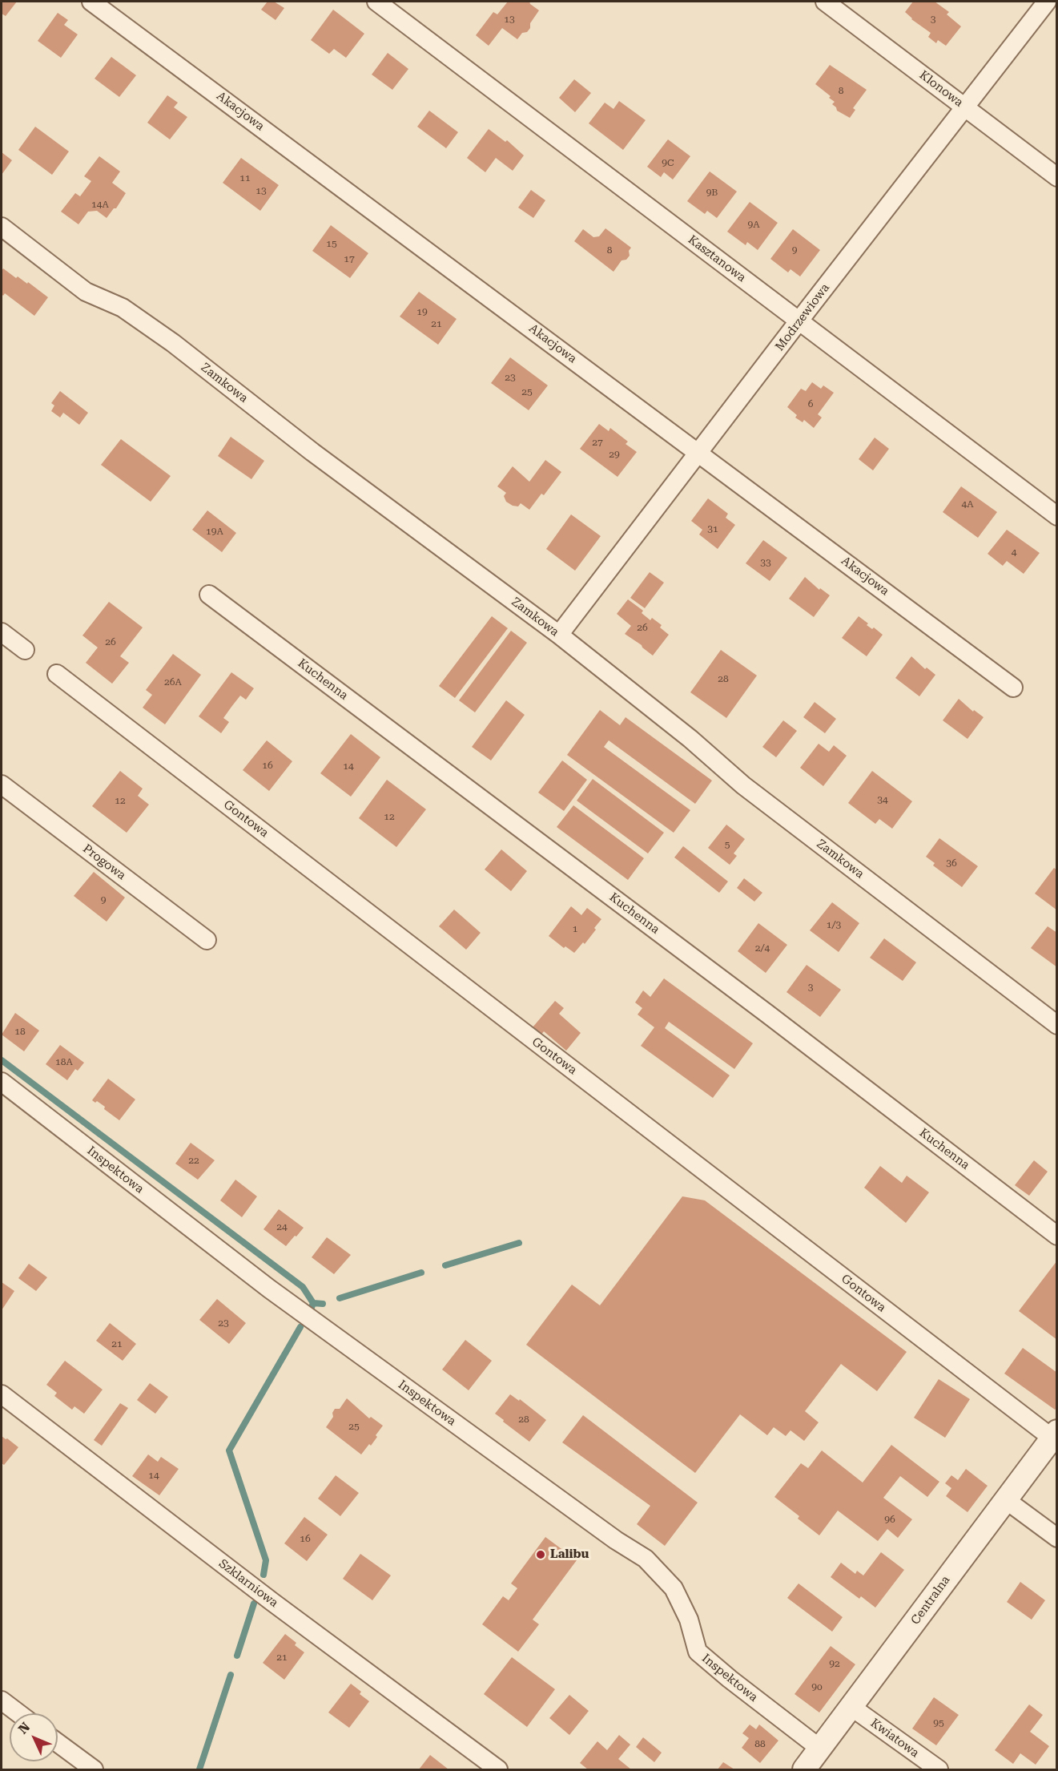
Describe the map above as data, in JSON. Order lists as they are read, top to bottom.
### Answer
{
  "streets": {
    "street": [
      "Klonowa",
      "Akacjowa",
      "Kasztanowa",
      "Modrzewiowa",
      "Zamkowa",
      "Kuchenna",
      "Gontowa",
      "Progowa",
      "Inspektowa",
      "Szklarniowa",
      "Centralna",
      "Kwiatowa"
    ]
  },
  "crossings": [
    ["Klonowa", "Modrzewiowa"],
    ["Akacjowa", "Modrzewiowa"],
    ["Kasztanowa", "Modrzewiowa"],
    ["Modrzewiowa", "Zamkowa"],
    ["Gontowa", "Centralna"],
    ["Inspektowa", "Centralna"],
    ["Centralna", "Kwiatowa"]
  ],
  "places": ["Lalibu"],
  "house_numbers": [
    "13",
    "3",
    "8",
    "9C",
    "11",
    "13",
    "9B",
    "14A",
    "9A",
    "15",
    "8",
    "9",
    "17",
    "19",
    "21",
    "23",
    "25",
    "6",
    "27",
    "29",
    "4A",
    "31",
    "19A",
    "4",
    "33",
    "26",
    "26",
    "28",
    "26A",
    "16",
    "14",
    "34",
    "12",
    "12",
    "5",
    "36",
    "9",
    "1/3",
    "1",
    "2/4",
    "3",
    "18",
    "18A",
    "22",
    "24",
    "23",
    "21",
    "28",
    "25",
    "14",
    "96",
    "16",
    "21",
    "92",
    "90",
    "95",
    "88"
  ],
  "north": "top left"
}
